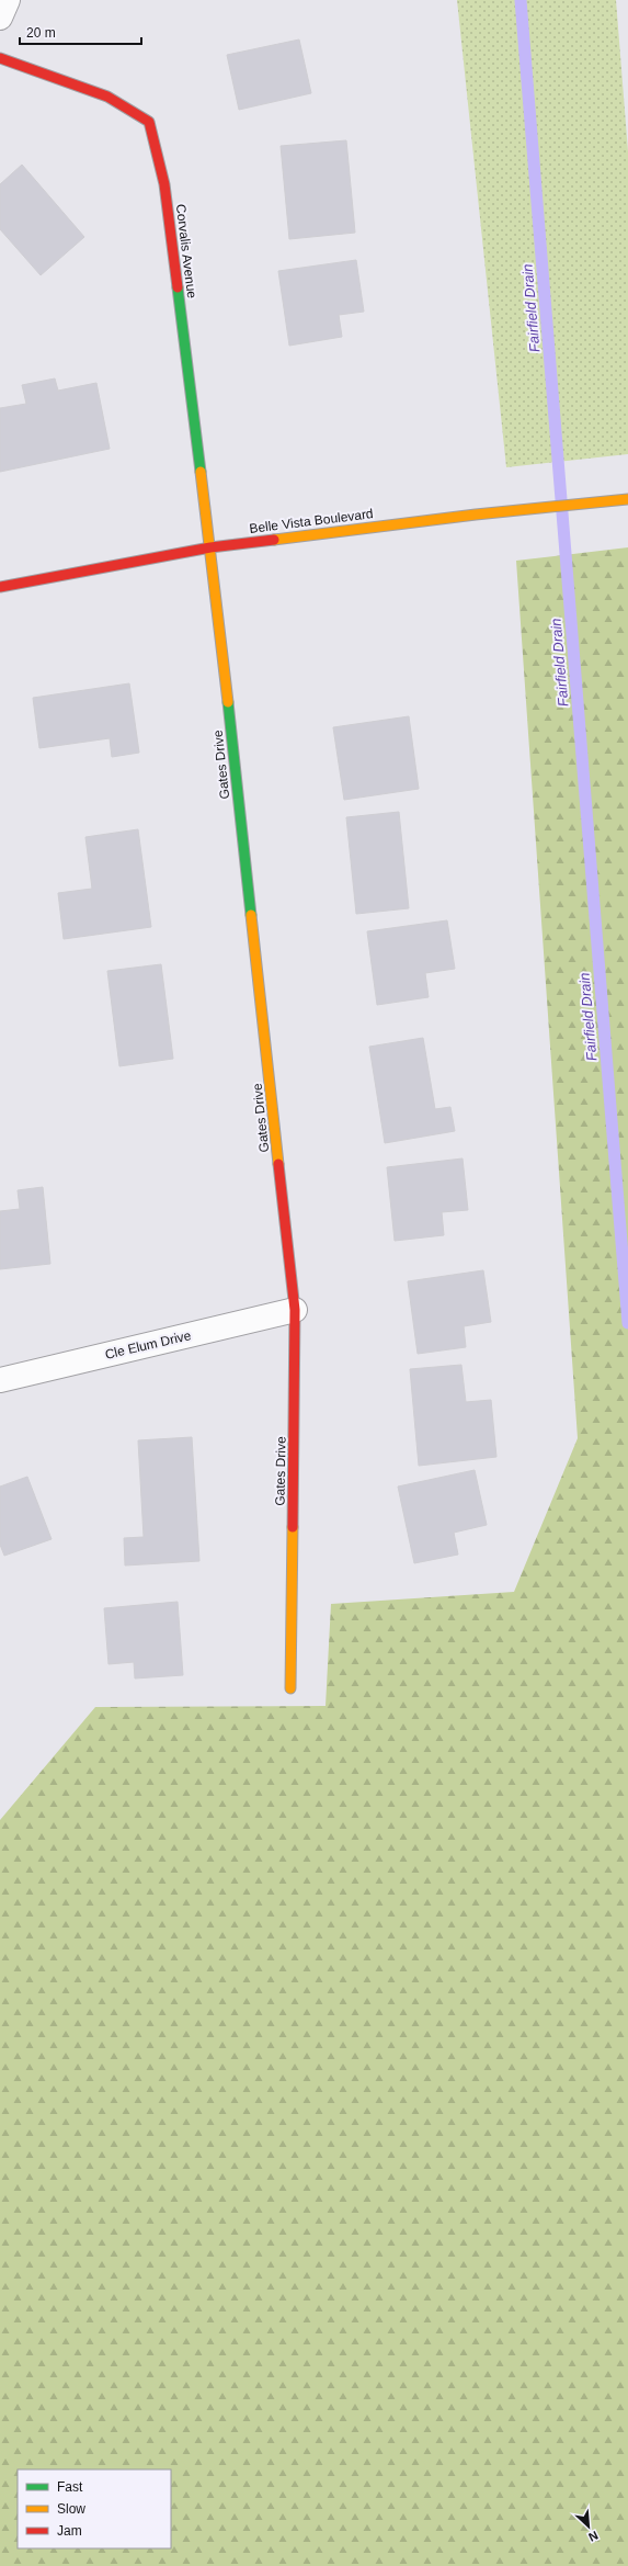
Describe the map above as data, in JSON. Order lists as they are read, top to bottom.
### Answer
{
  "streets": {
    "street": [
      "Corvalis Avenue",
      "Belle Vista Boulevard",
      "Gates Drive",
      "Cle Elum Drive"
    ]
  },
  "crossings": [
    ["Corvalis Avenue", "Belle Vista Boulevard"],
    ["Corvalis Avenue", "Gates Drive"],
    ["Belle Vista Boulevard", "Gates Drive"],
    ["Gates Drive", "Cle Elum Drive"]
  ],
  "water": ["Fairfield Drain"],
  "legend": ["Fast", "Slow", "Jam"],
  "scale_bar": "20 m",
  "north": "bottom right"
}
